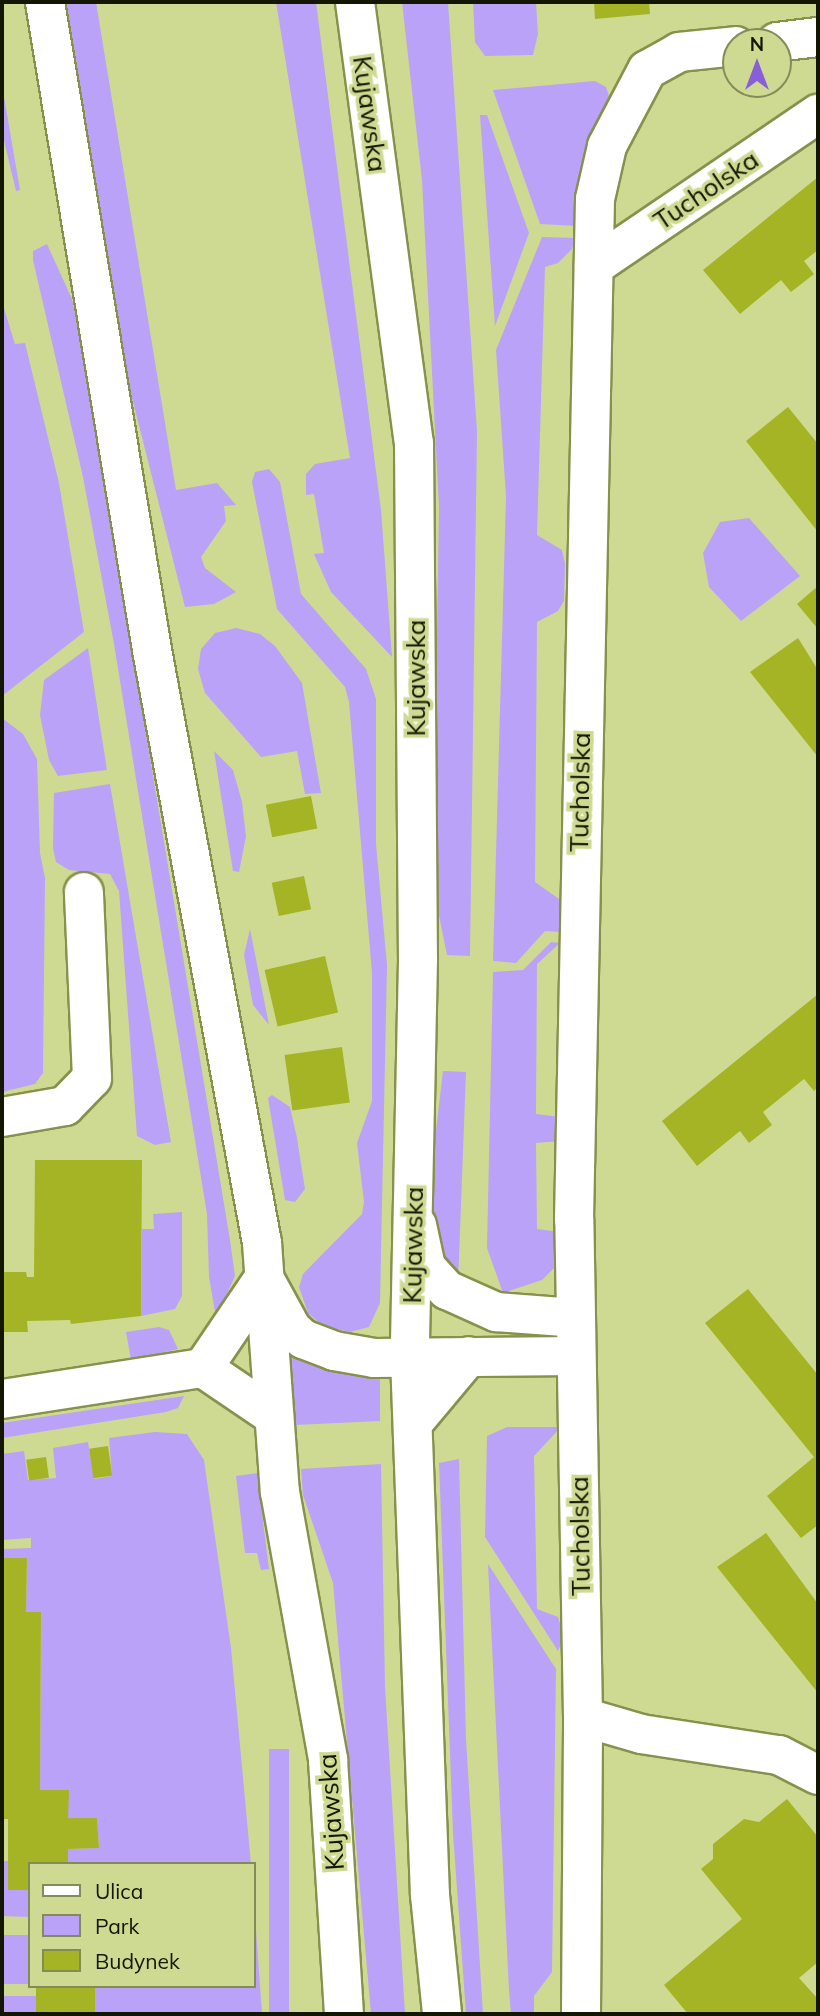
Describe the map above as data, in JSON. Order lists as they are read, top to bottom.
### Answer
{
  "streets": {
    "main road": ["Kujawska", "Tucholska"]
  },
  "legend": ["Ulica", "Park", "Budynek"],
  "north": "top"
}
